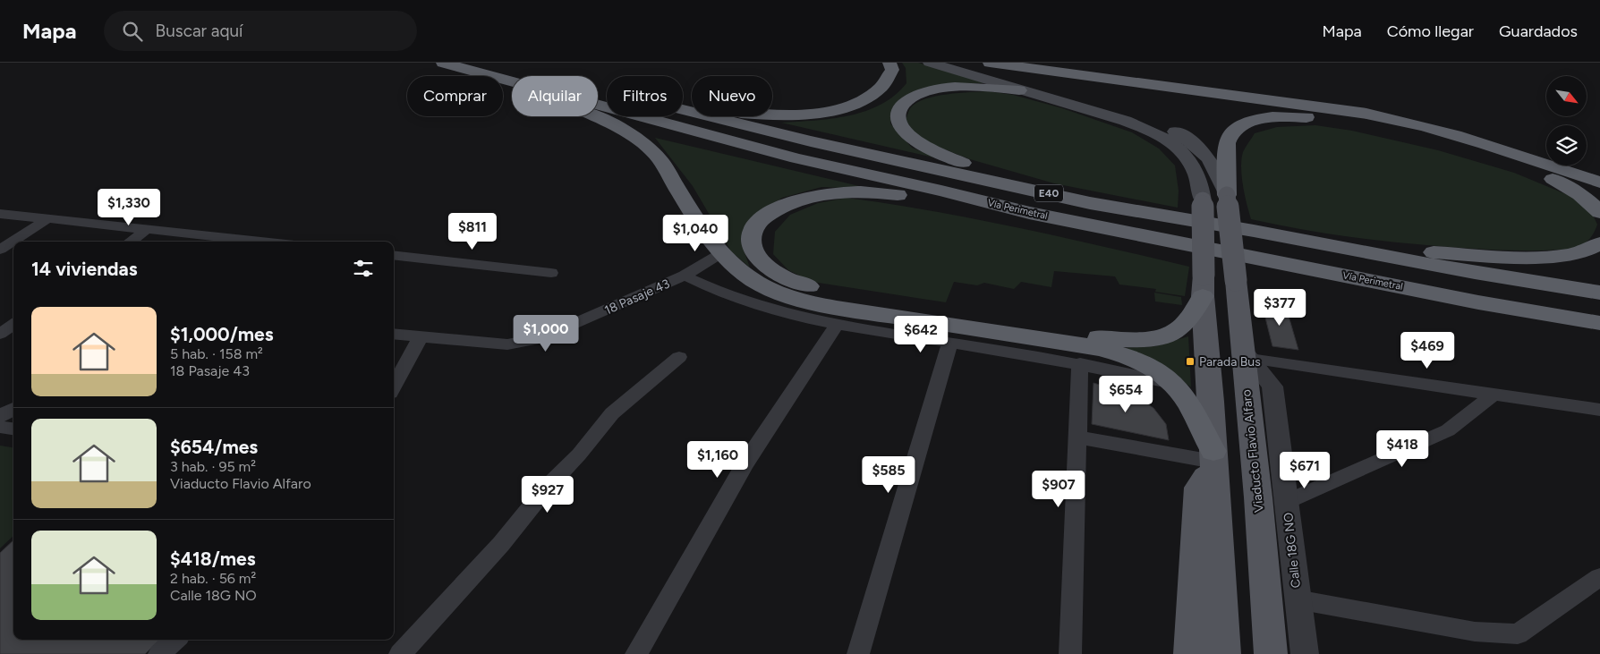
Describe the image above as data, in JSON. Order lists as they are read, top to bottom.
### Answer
{
  "streets": {
    "highway": ["E40", "Vía Perimetral"],
    "main road": ["Viaducto Flavio Alfaro"],
    "street": ["18 Pasaje 43", "Calle 18G NO"]
  },
  "crossings": [
    ["Viaducto Flavio Alfaro", "Calle 18G NO"]
  ],
  "places": {
    "transit": ["Parada Bus"]
  },
  "north": "bottom right",
  "page": {
    "header": "Mapa",
    "search": "Buscar aquí",
    "nav": ["Mapa", "Cómo llegar", "Guardados"],
    "chip": [
      "Comprar",
      "Alquilar",
      "Filtros",
      "Nuevo"
    ],
    "price": [
      "$1,330",
      "$811",
      "$1,040",
      "$377",
      "$1,000",
      "$642",
      "$469",
      "$654",
      "$418",
      "$1,160",
      "$671",
      "$585",
      "$907",
      "$927"
    ],
    "heading": "14 viviendas",
    "list": [
      {
        "name": "$1,000/mes",
        "note": "5 hab. · 158 m² · 18 Pasaje 43"
      },
      {
        "name": "$654/mes",
        "note": "3 hab. · 95 m² · Viaducto Flavio Alfaro"
      },
      {
        "name": "$418/mes",
        "note": "2 hab. · 56 m² · Calle 18G NO"
      }
    ]
  }
}
